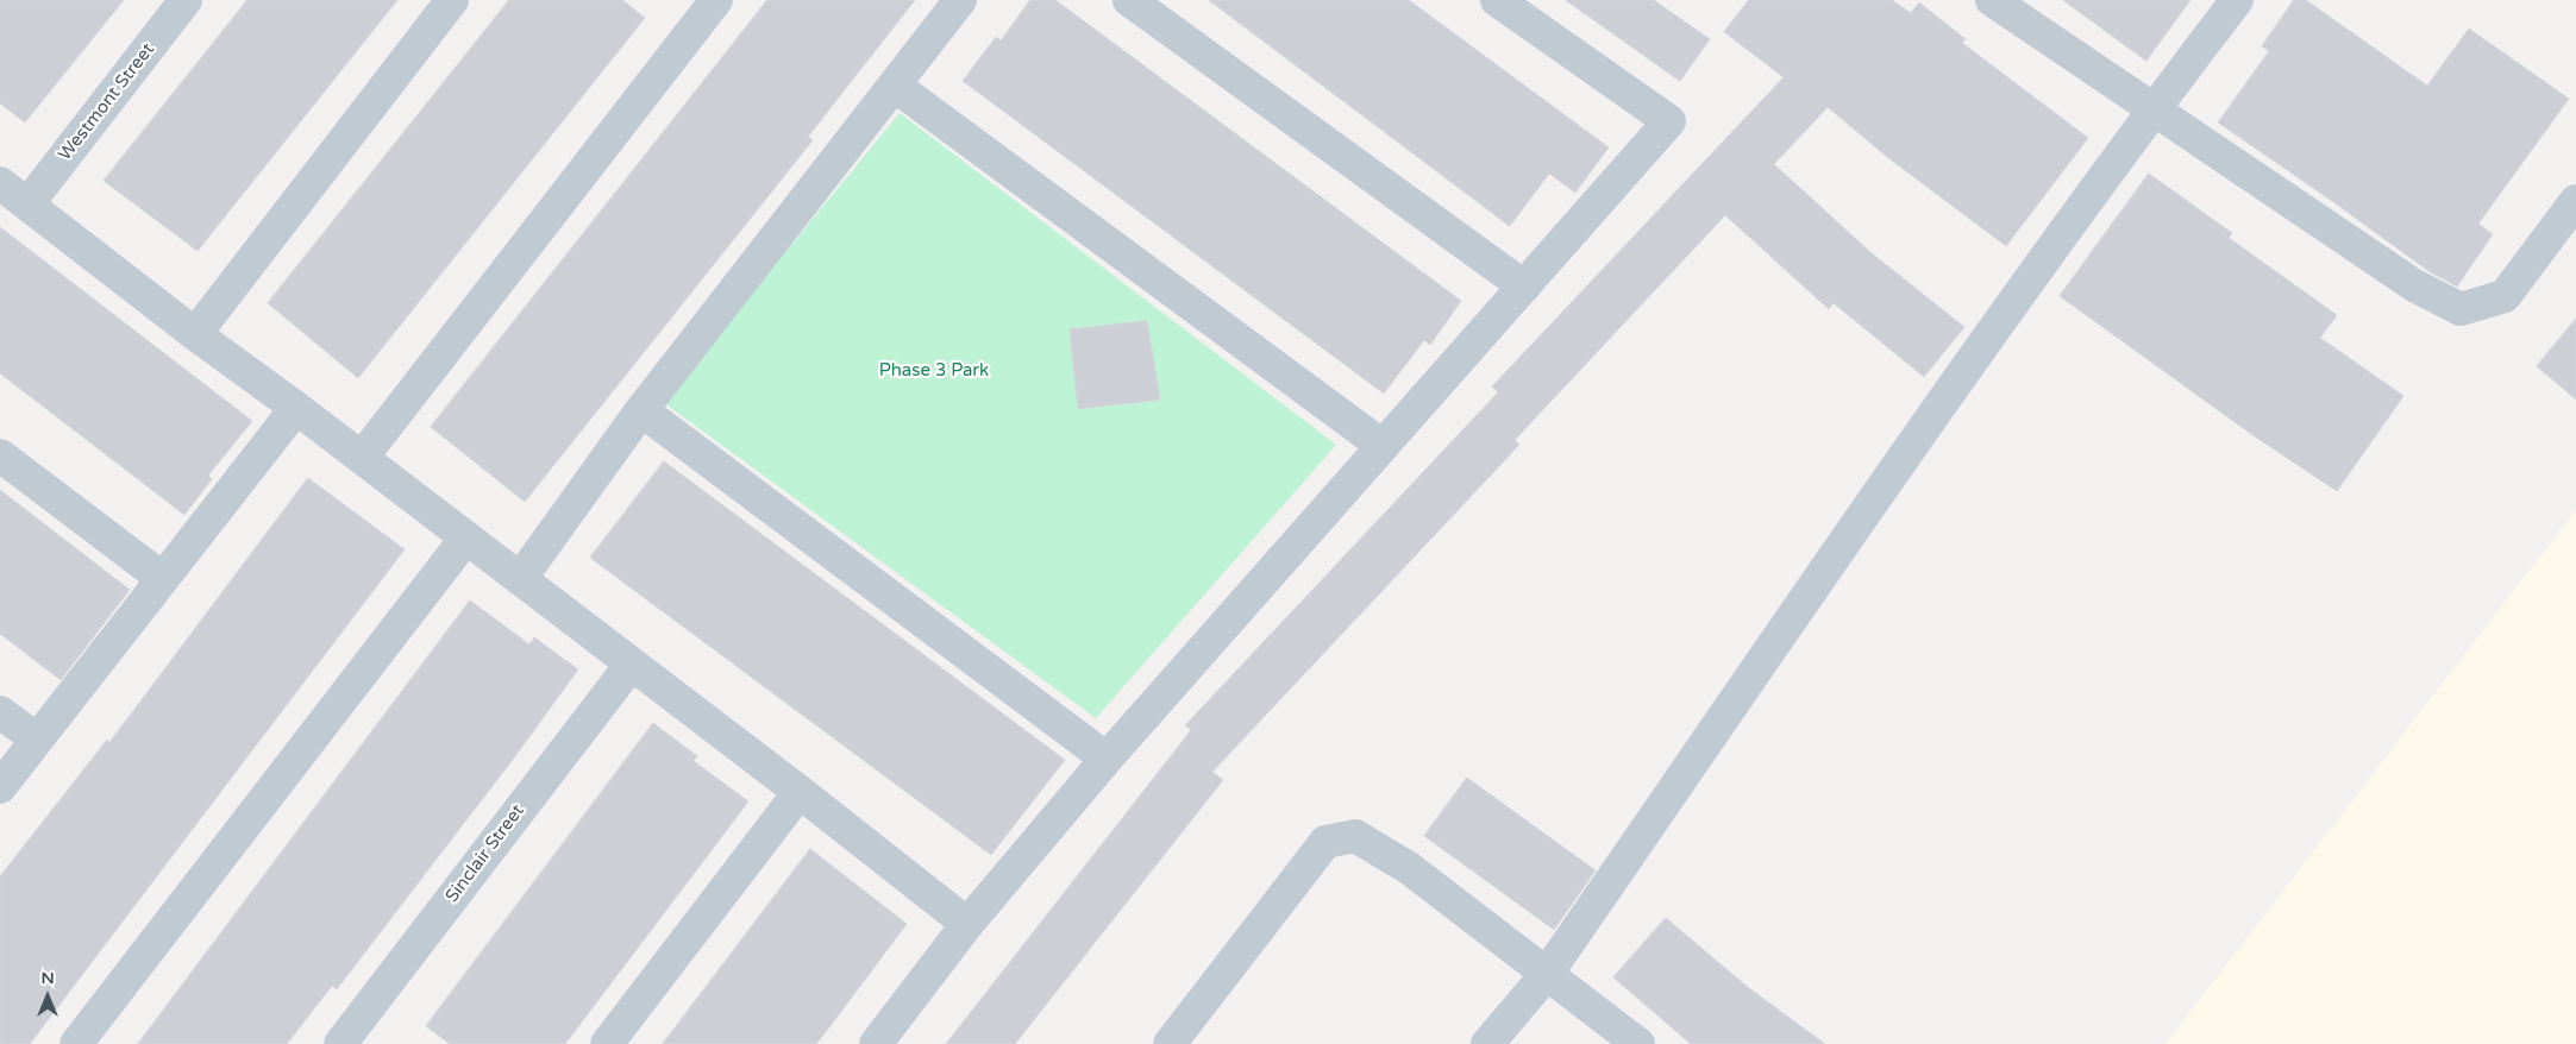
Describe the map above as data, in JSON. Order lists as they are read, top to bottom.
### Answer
{
  "streets": {
    "street": ["Westmont Street", "Sinclair Street"]
  },
  "parks": ["Phase 3 Park"],
  "north": "top"
}
